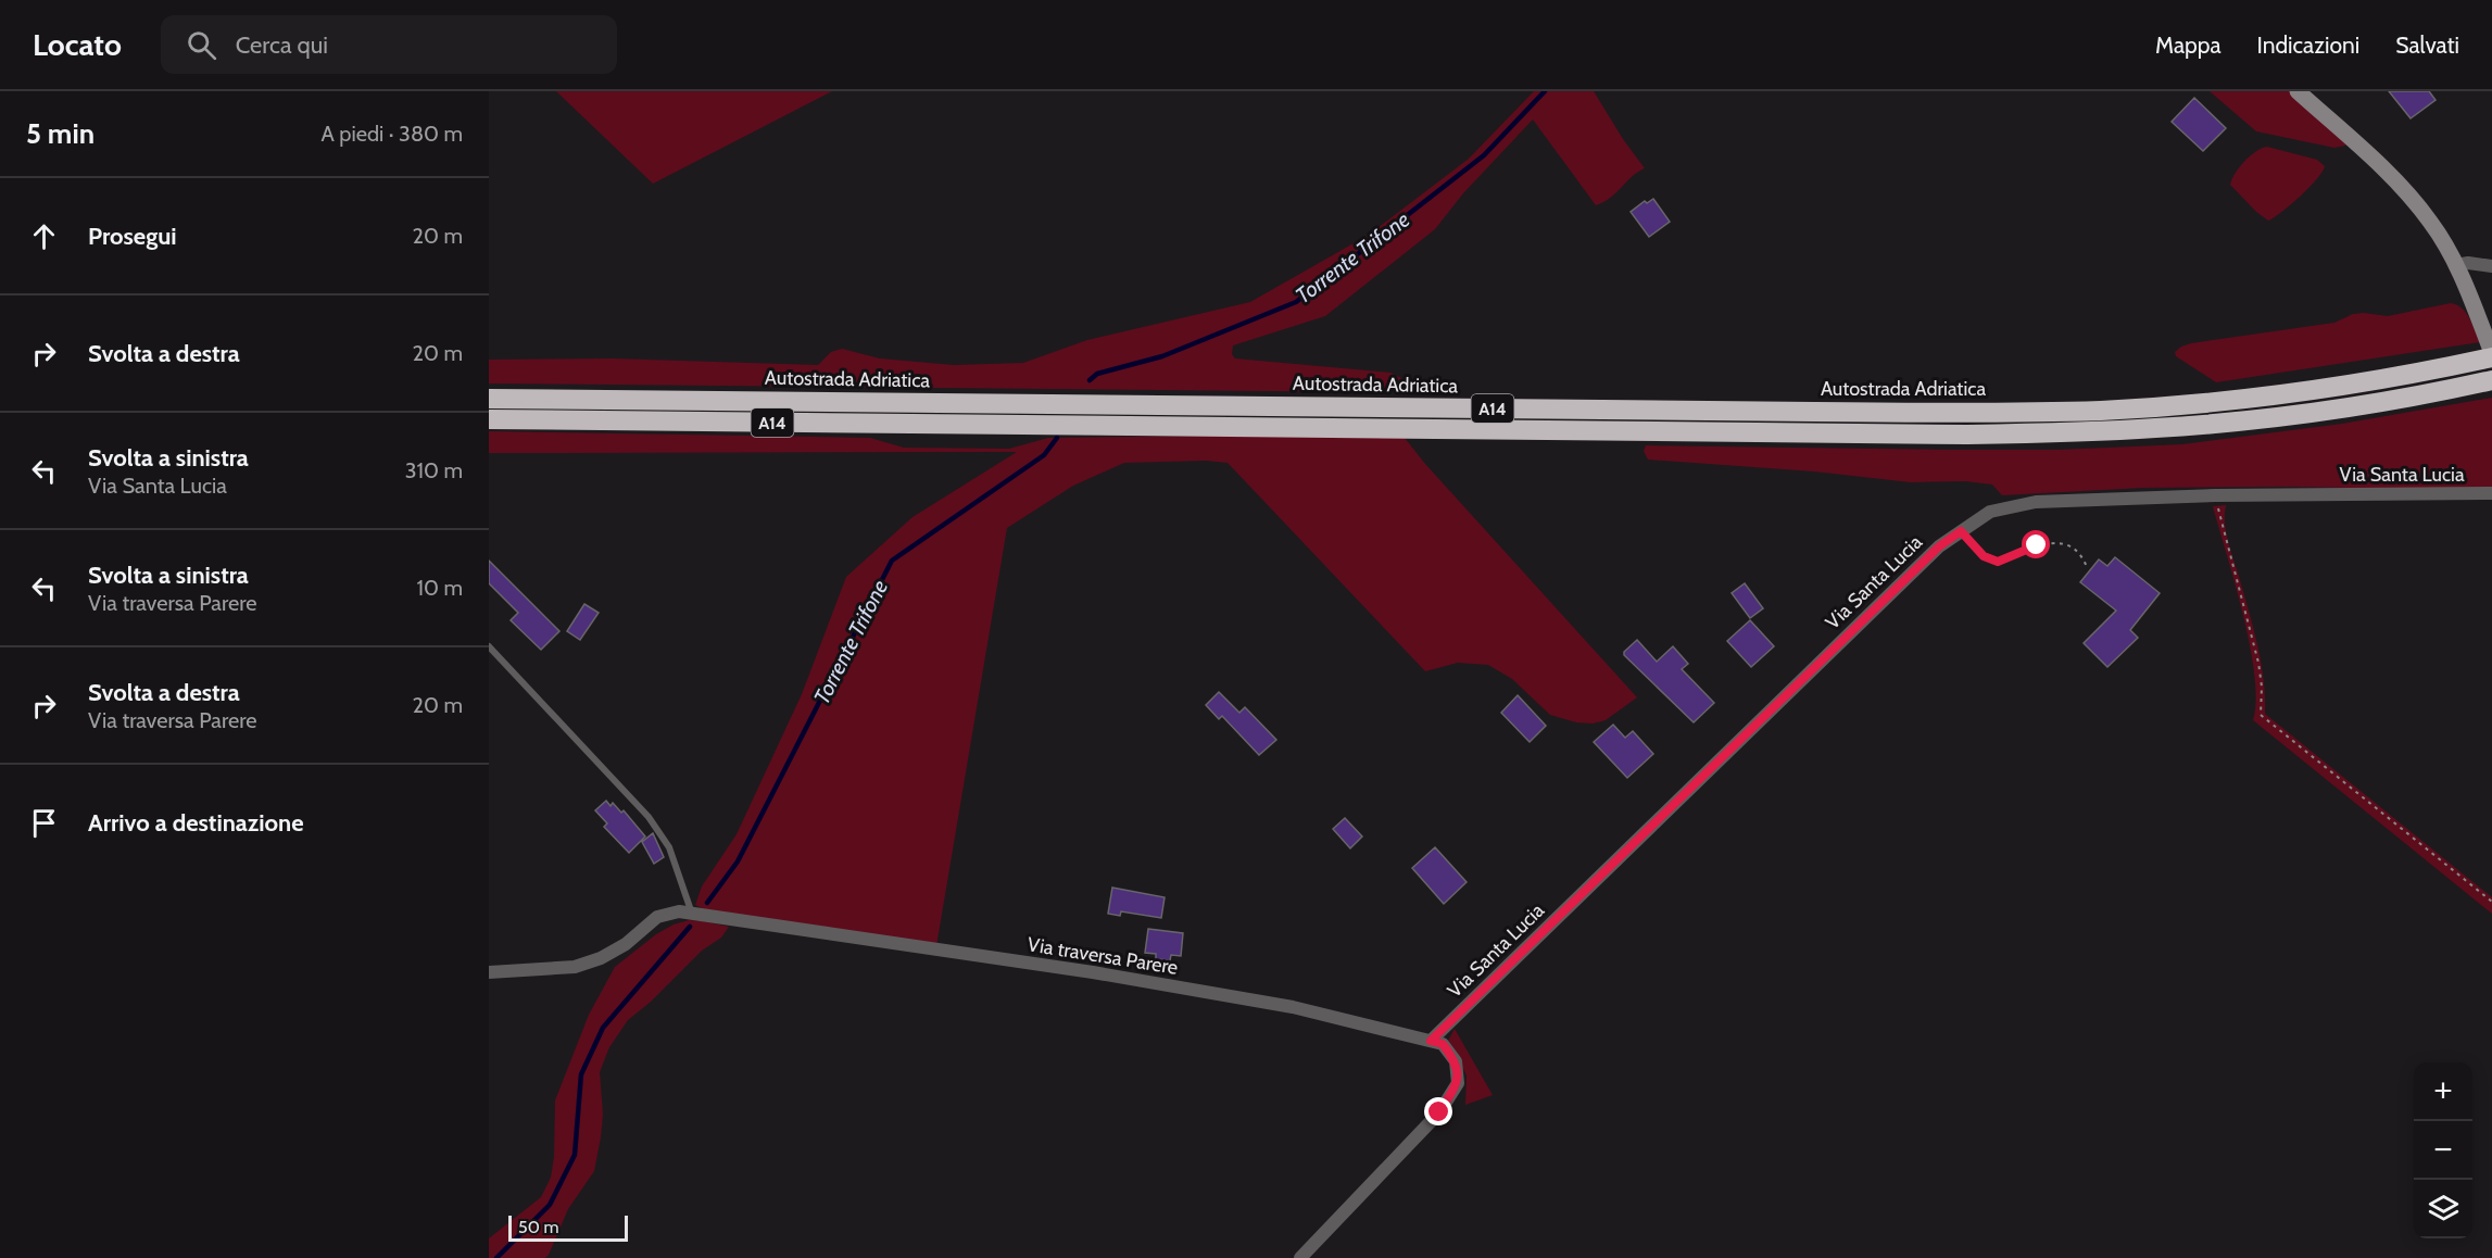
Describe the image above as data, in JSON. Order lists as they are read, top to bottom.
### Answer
{
  "streets": {
    "highway": ["Autostrada Adriatica", "A14"],
    "street": ["Via Santa Lucia", "Via traversa Parere"]
  },
  "crossings": [
    ["Via Santa Lucia", "Via traversa Parere"]
  ],
  "water": ["Torrente Trifone"],
  "scale_bar": "50 m",
  "page": {
    "header": "Locato",
    "search": "Cerca qui",
    "nav": ["Mappa", "Indicazioni", "Salvati"],
    "heading": ["5 min", "A piedi · 380 m"],
    "list": [
      ["Prosegui", "20 m"],
      ["Svolta a destra", "20 m"],
      ["Svolta a sinistra", "Via Santa Lucia", "310 m"],
      ["Svolta a sinistra", "Via traversa Parere", "10 m"],
      ["Svolta a destra", "Via traversa Parere", "20 m"],
      "Arrivo a destinazione"
    ],
    "map_buttons": ["+", "−"],
    "scale": "50 m"
  }
}
